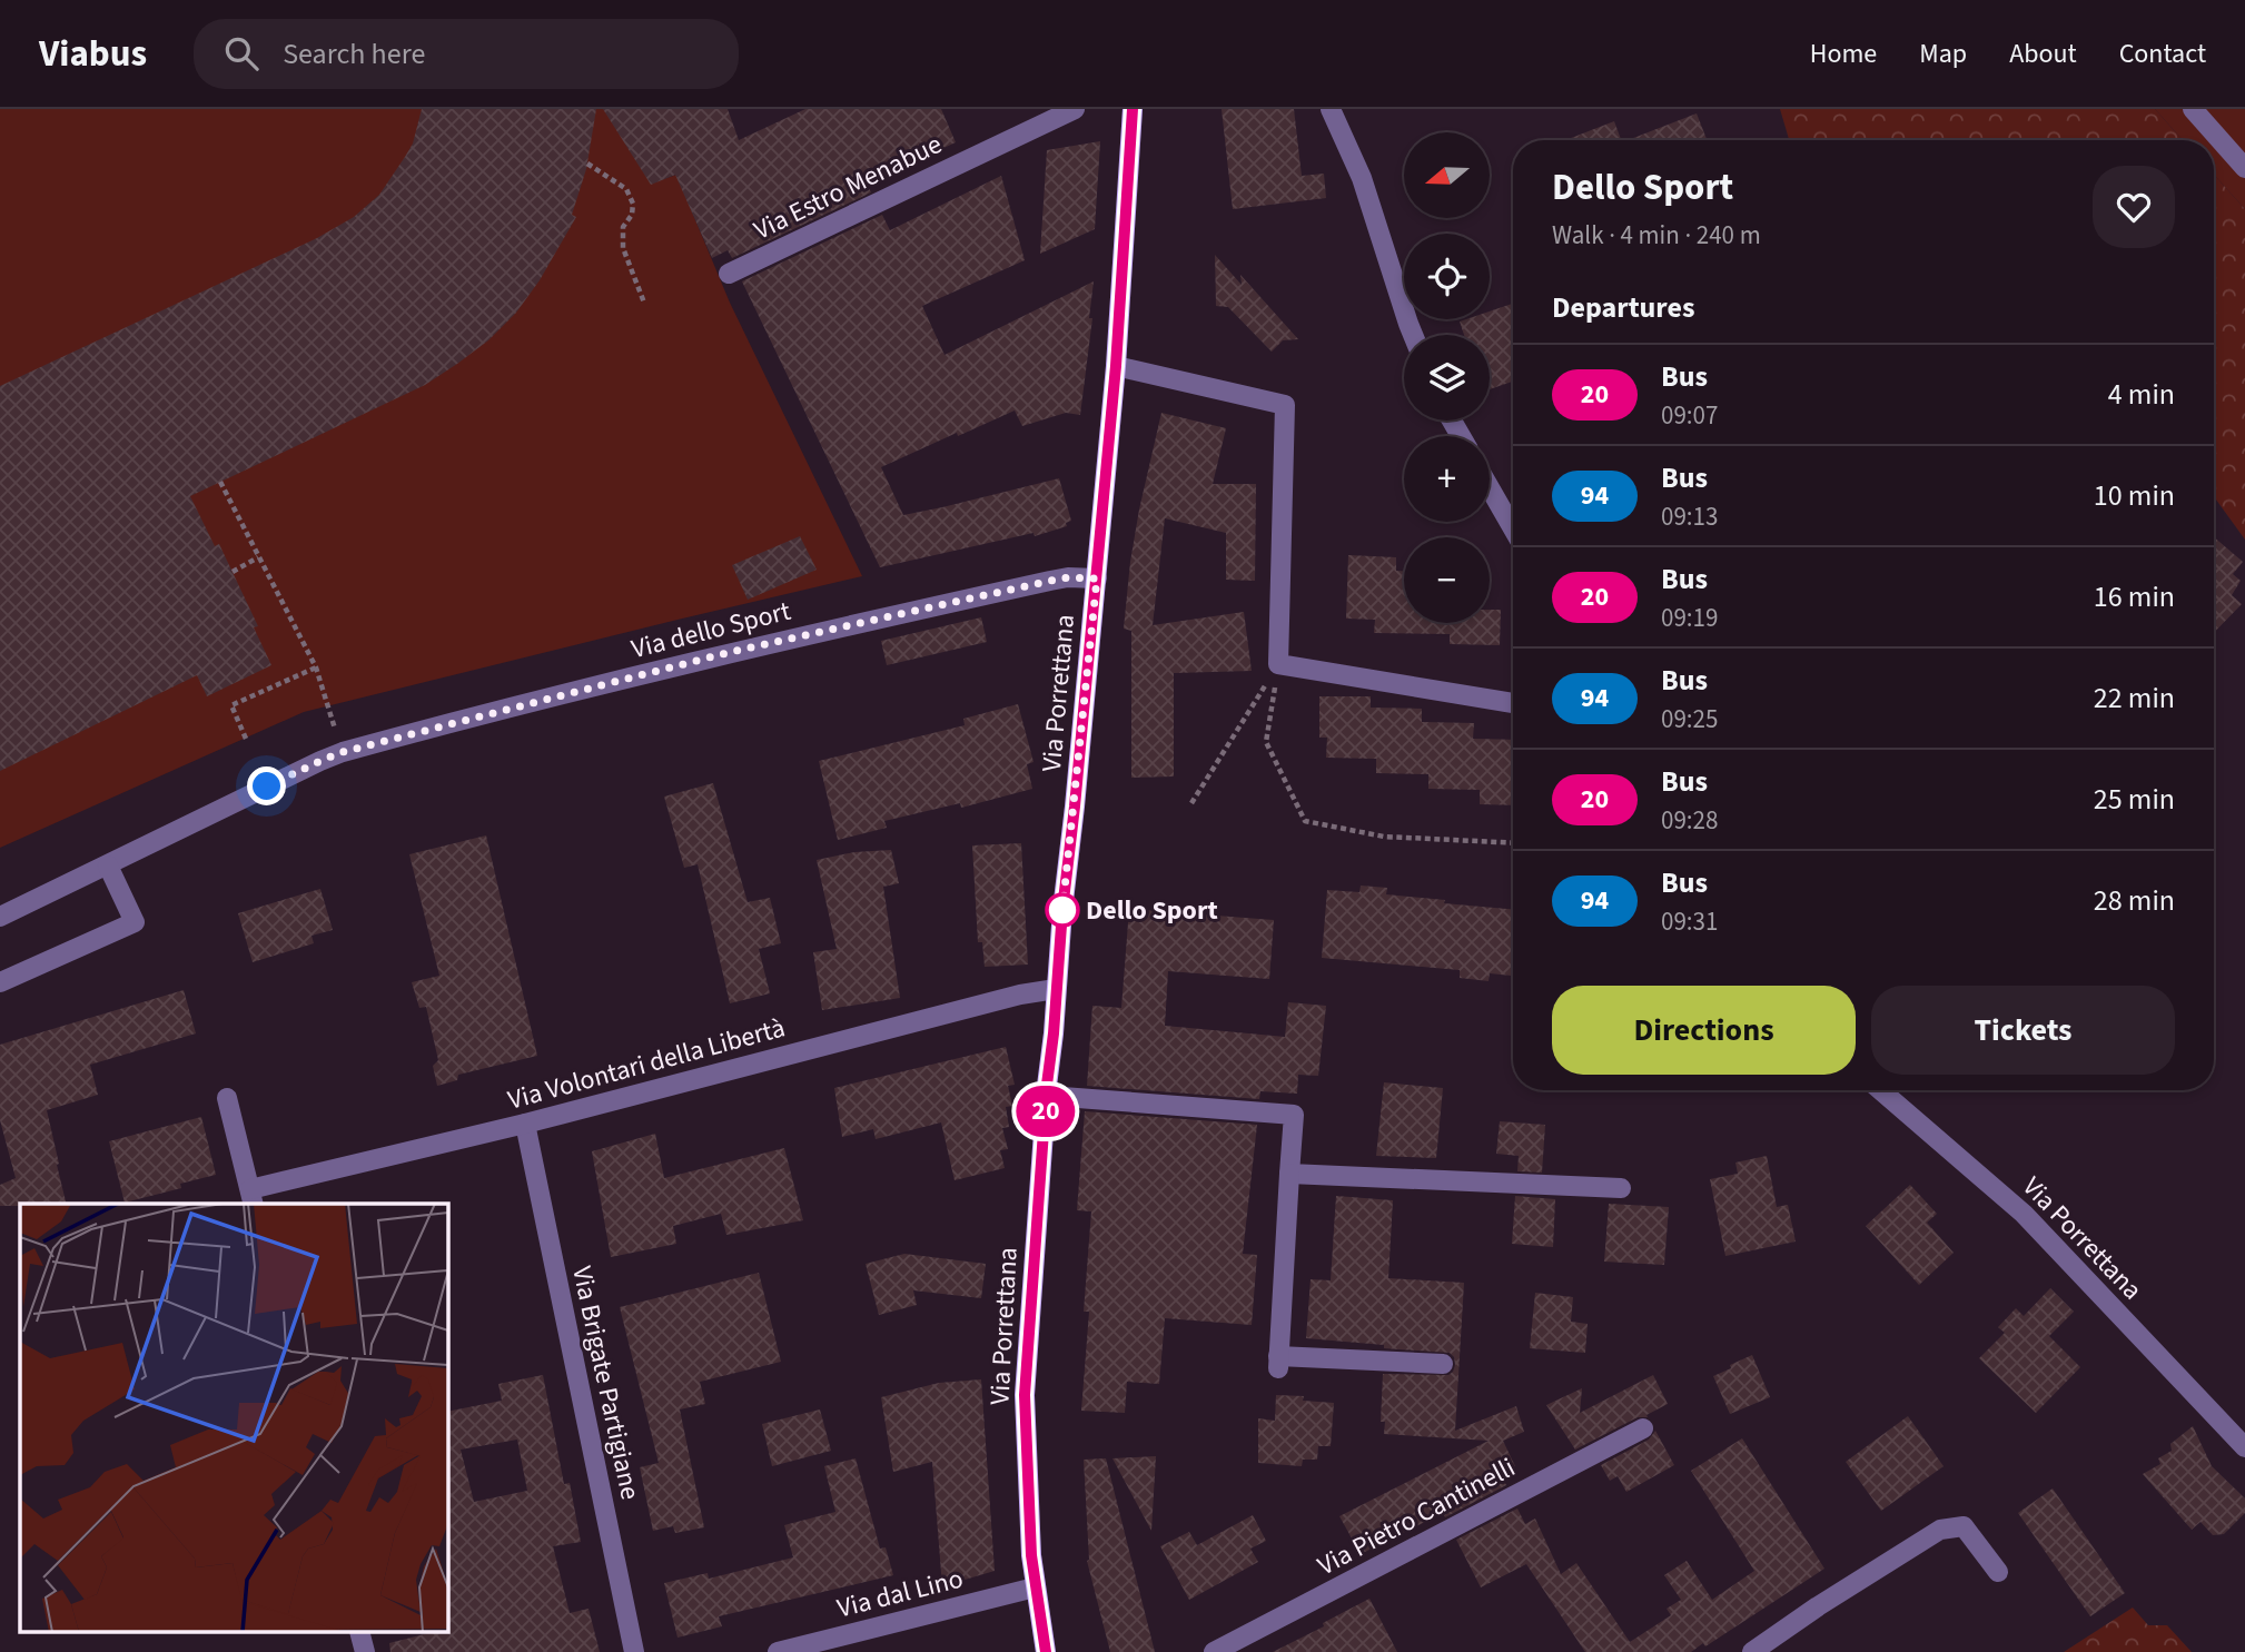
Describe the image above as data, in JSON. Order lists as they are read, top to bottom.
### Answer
{
  "streets": {
    "main road": ["Via Porrettana"],
    "street": [
      "Via Estro Menabue",
      "Via dello Sport",
      "Via Volontari della Libertà",
      "Via Brigate Partigiane",
      "Via Pietro Cantinelli",
      "Via dal Lino"
    ]
  },
  "crossings": [
    ["Via dello Sport", "Via Porrettana"],
    ["Via Porrettana", "Via Volontari della Libertà"],
    ["Via Porrettana", "Via dal Lino"],
    ["Via Volontari della Libertà", "Via Brigate Partigiane"]
  ],
  "places": ["Dello Sport"],
  "lines": ["bus line 20"],
  "north": "left",
  "page": {
    "header": "Viabus",
    "search": "Search here",
    "nav": [
      "Home",
      "Map",
      "About",
      "Contact"
    ],
    "on_map": "20",
    "map_buttons": ["+", "−"],
    "heading": [
      ["Dello Sport", "Walk · 4 min · 240 m"],
      "Departures"
    ],
    "list": [
      {
        "mark": "20",
        "name": "Bus",
        "note": "09:07",
        "value": "4 min"
      },
      {
        "mark": "94",
        "name": "Bus",
        "note": "09:13",
        "value": "10 min"
      },
      {
        "mark": "20",
        "name": "Bus",
        "note": "09:19",
        "value": "16 min"
      },
      {
        "mark": "94",
        "name": "Bus",
        "note": "09:25",
        "value": "22 min"
      },
      {
        "mark": "20",
        "name": "Bus",
        "note": "09:28",
        "value": "25 min"
      },
      {
        "mark": "94",
        "name": "Bus",
        "note": "09:31",
        "value": "28 min"
      }
    ],
    "buttons": ["Directions", "Tickets"]
  }
}
